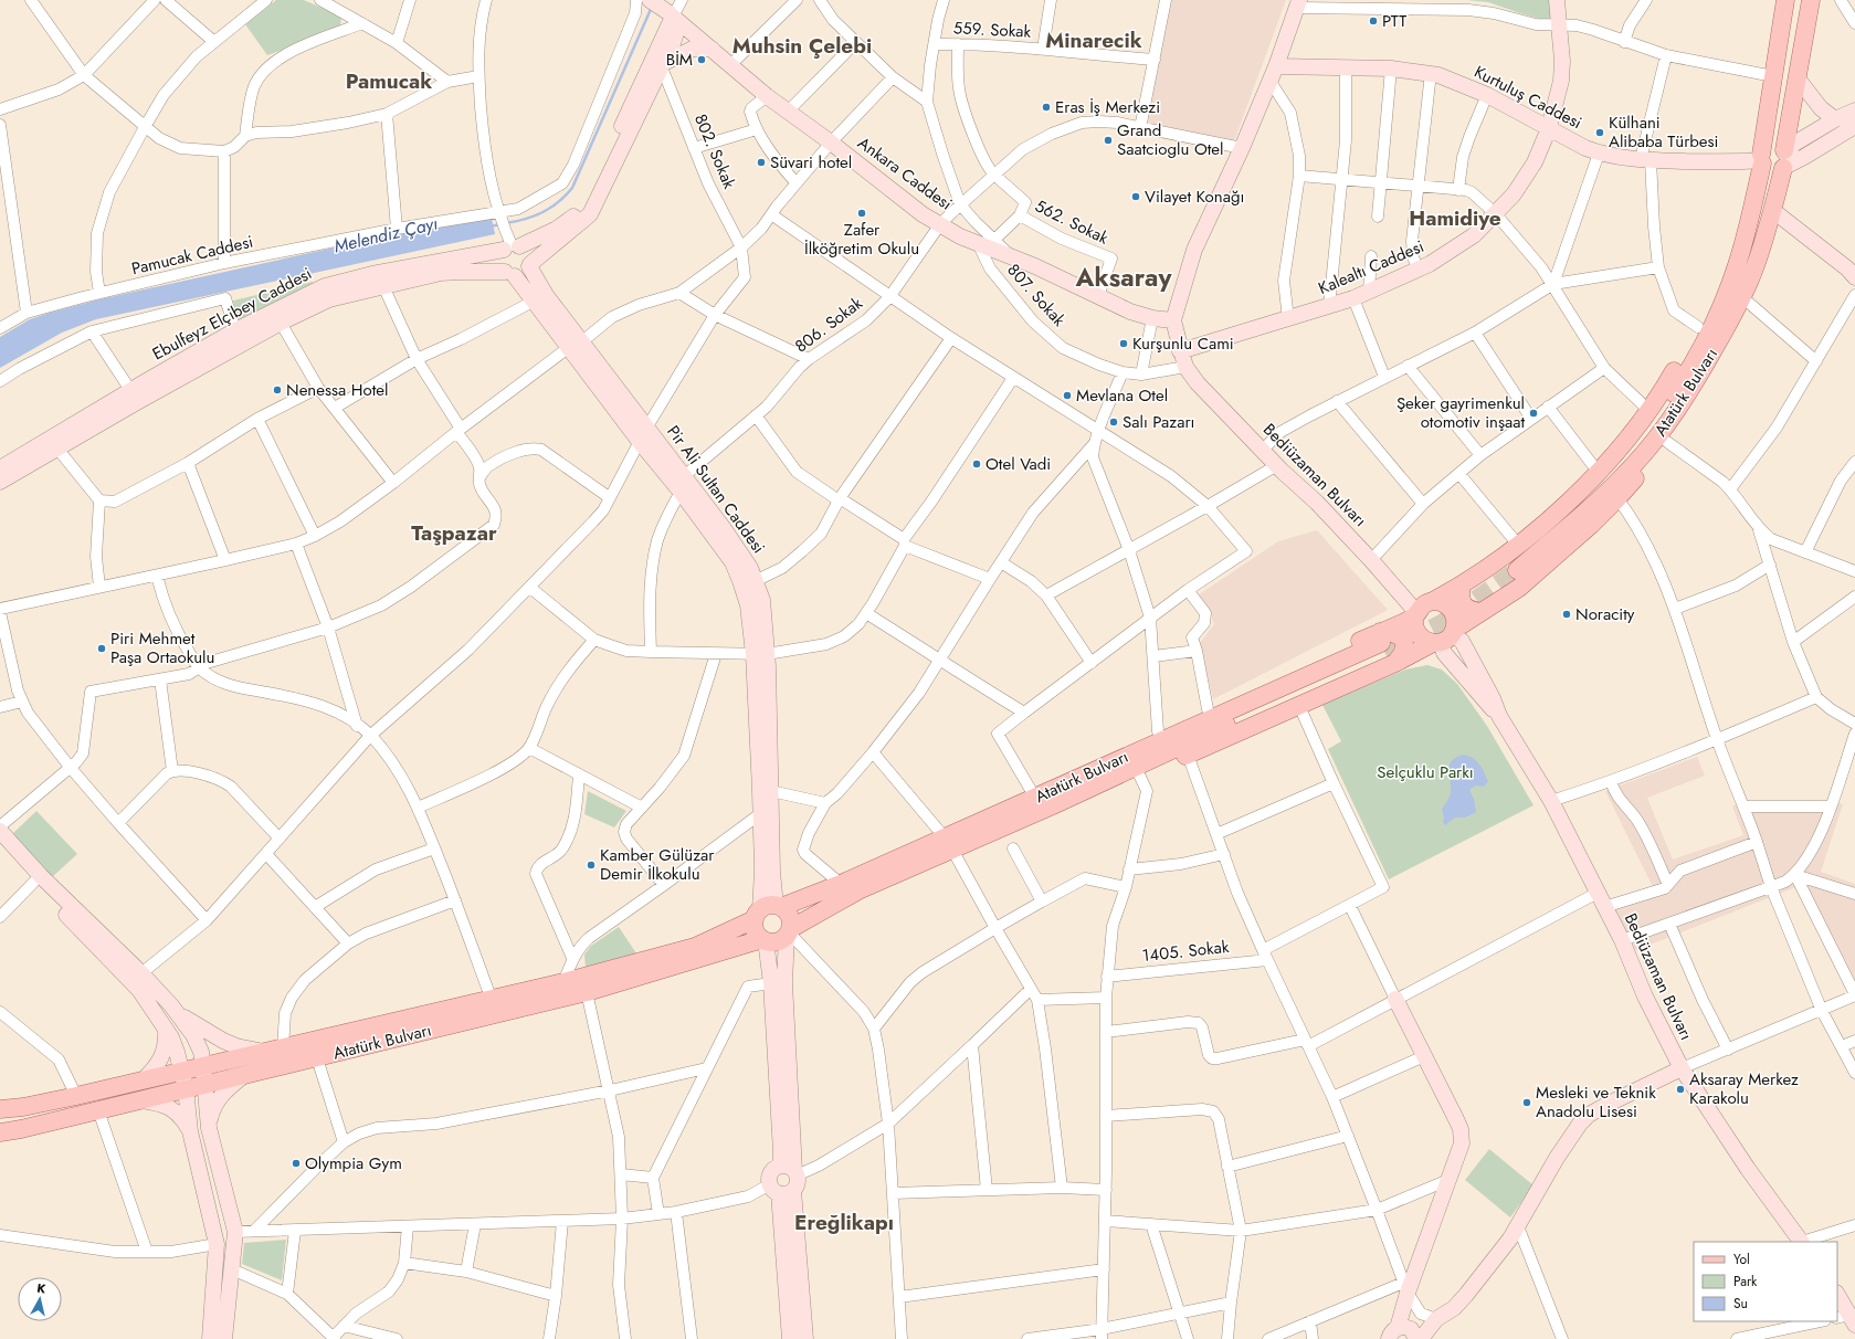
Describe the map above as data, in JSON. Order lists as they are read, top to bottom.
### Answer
{
  "streets": {
    "main road": [
      "Kurtuluş Caddesi",
      "Ankara Caddesi",
      "Kalealtı Caddesi",
      "Ebulfeyz Elçibey Caddesi",
      "Atatürk Bulvarı",
      "Bediüzaman Bulvarı",
      "Pir Ali Sultan Caddesi"
    ],
    "street": [
      "559. Sokak",
      "802. Sokak",
      "562. Sokak",
      "Pamucak Caddesi",
      "807. Sokak",
      "806. Sokak",
      "1405. Sokak"
    ]
  },
  "crossings": [
    ["Kurtuluş Caddesi", "Kalealtı Caddesi"],
    ["Kurtuluş Caddesi", "Atatürk Bulvarı"],
    ["Ankara Caddesi", "562. Sokak"],
    ["Ankara Caddesi", "807. Sokak"],
    ["Ankara Caddesi", "Ebulfeyz Elçibey Caddesi"],
    ["Ankara Caddesi", "806. Sokak"],
    ["562. Sokak", "806. Sokak"],
    ["807. Sokak", "Bediüzaman Bulvarı"],
    ["Ebulfeyz Elçibey Caddesi", "Pir Ali Sultan Caddesi"],
    ["806. Sokak", "Pir Ali Sultan Caddesi"]
  ],
  "districts": [
    "Minarecik",
    "Muhsin Çelebi",
    "Pamucak",
    "Hamidiye",
    "Aksaray",
    "Taşpazar",
    "Ereğlikapı"
  ],
  "water": ["Melendiz Çayı"],
  "parks": ["Selçuklu Parkı"],
  "places": [
    "PTT",
    "BİM",
    "Eras İş Merkezi",
    "Külhani Alibaba Türbesi",
    "Grand Saatcioglu Otel",
    "Süvari hotel",
    "Vilayet Konağı",
    "Zafer İlköğretim Okulu",
    "Kurşunlu Cami",
    "Nenessa Hotel",
    "Mevlana Otel",
    "Şeker gayrimenkul otomotiv inşaat",
    "Salı Pazarı",
    "Otel Vadi",
    "Noracity",
    "Piri Mehmet Paşa Ortaokulu",
    "Kamber Gülüzar Demir İlkokulu",
    "Aksaray Merkez Karakolu",
    "Mesleki ve Teknik Anadolu Lisesi",
    "Olympia Gym"
  ],
  "legend": ["Yol", "Park", "Su"],
  "north": "top"
}
